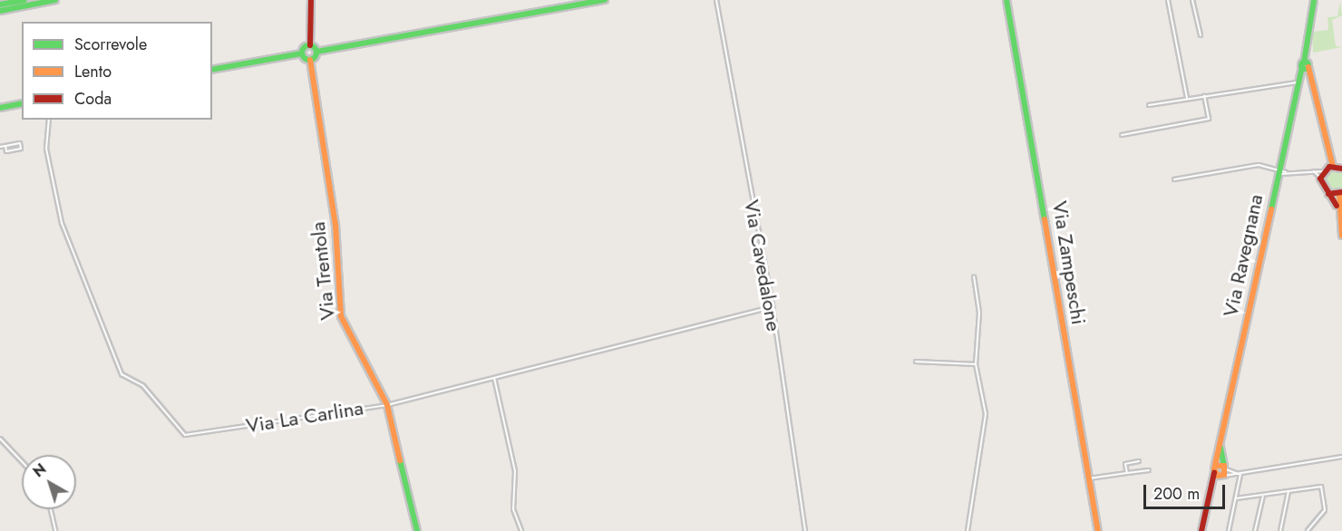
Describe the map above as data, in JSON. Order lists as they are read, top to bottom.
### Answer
{
  "streets": {
    "main road": ["Via Ravegnana", "Via Zampeschi", "Via Trentola"],
    "street": ["Via Cavedalone", "Via La Carlina"]
  },
  "crossings": [
    ["Via Cavedalone", "Via La Carlina"],
    ["Via Trentola", "Via La Carlina"]
  ],
  "legend": ["Scorrevole", "Lento", "Coda"],
  "scale_bar": "200 m",
  "north": "top left"
}
